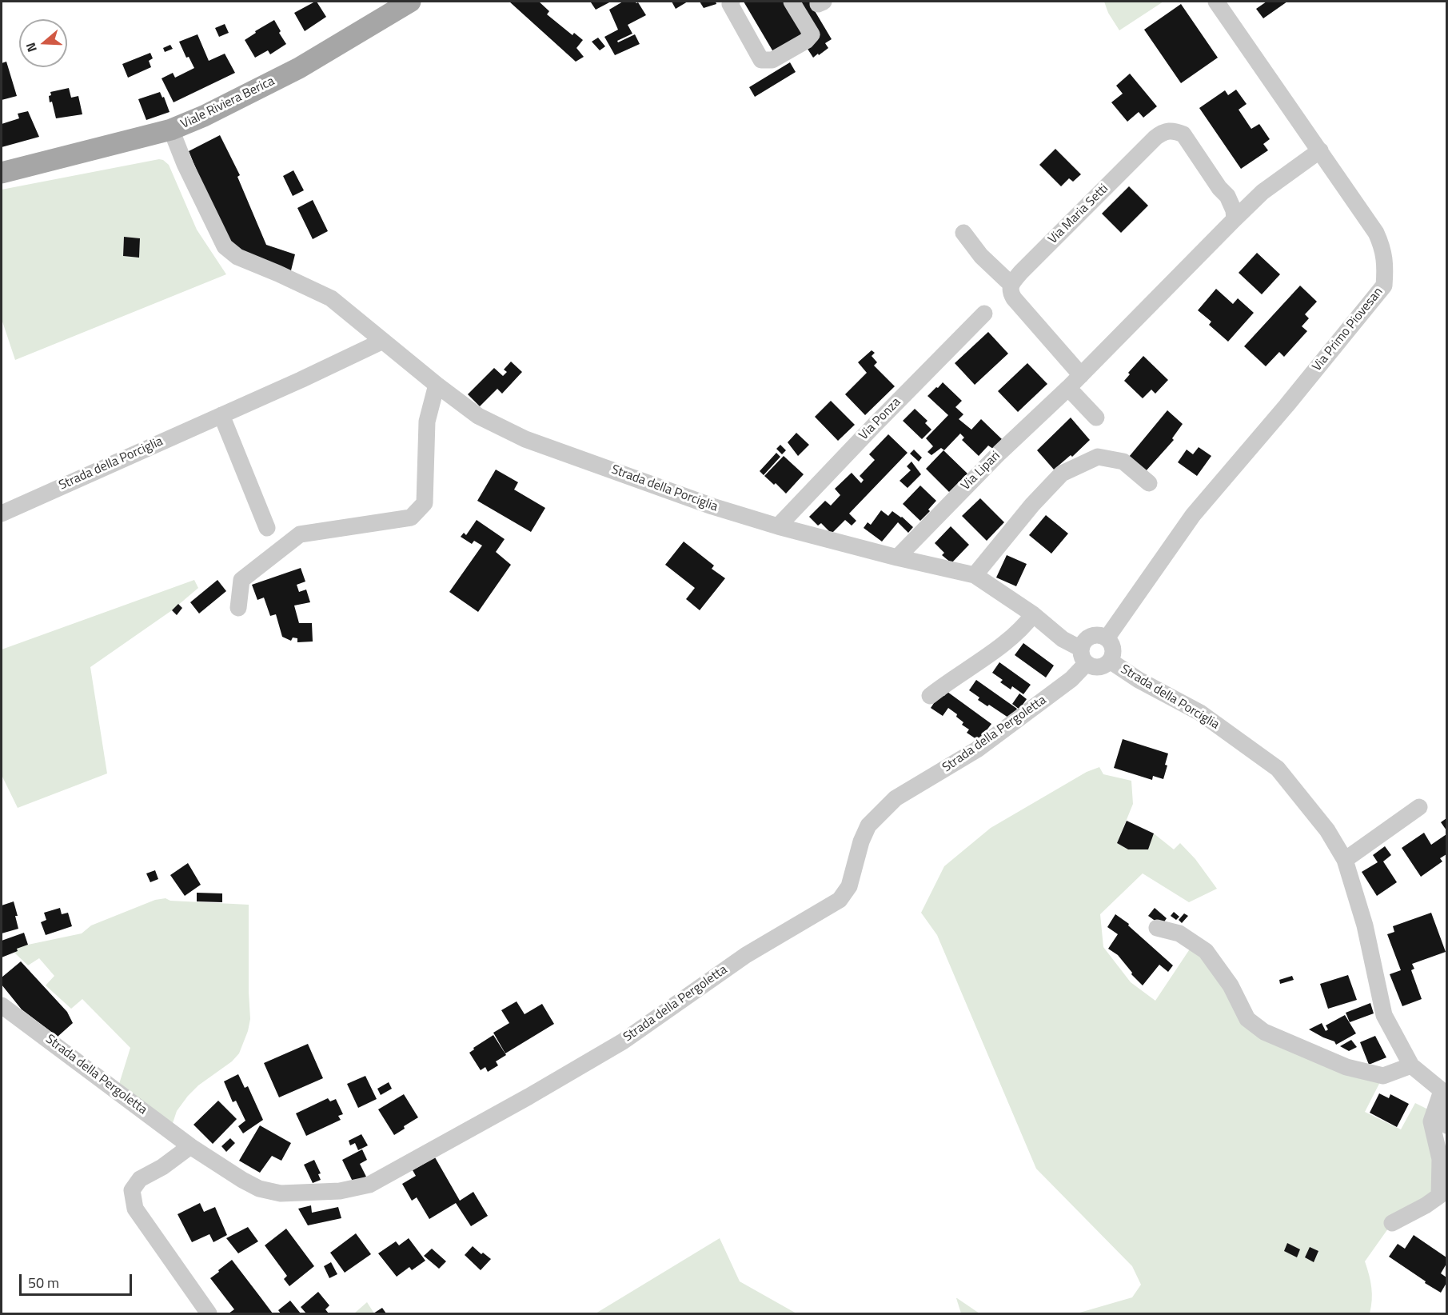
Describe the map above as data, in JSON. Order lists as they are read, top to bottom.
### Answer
{
  "streets": {
    "main road": ["Viale Riviera Berica"],
    "street": [
      "Via Maria Setti",
      "Via Primo Piovesan",
      "Via Ponza",
      "Strada della Porciglia",
      "Via Lipari",
      "Strada della Pergoletta"
    ]
  },
  "crossings": [
    ["Viale Riviera Berica", "Strada della Porciglia"],
    ["Via Primo Piovesan", "Strada della Porciglia"],
    ["Via Primo Piovesan", "Strada della Pergoletta"],
    ["Via Ponza", "Strada della Porciglia"],
    ["Strada della Porciglia", "Via Lipari"],
    ["Strada della Porciglia", "Strada della Pergoletta"]
  ],
  "scale_bar": "50 m",
  "north": "left"
}
